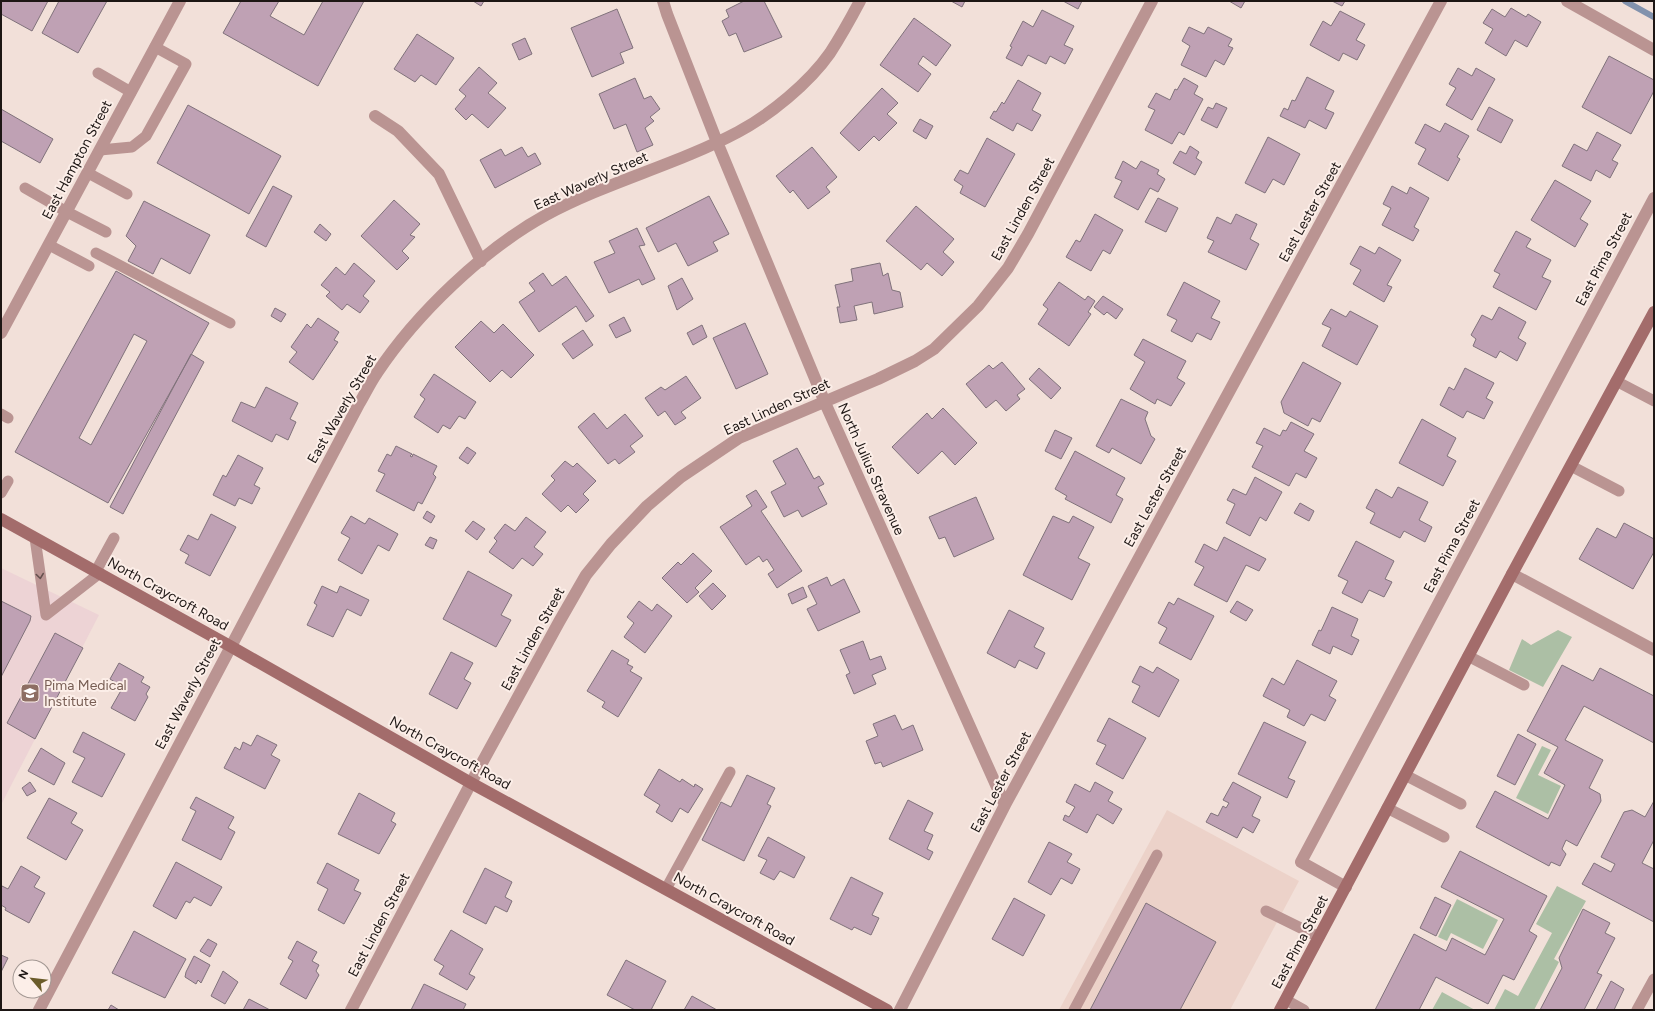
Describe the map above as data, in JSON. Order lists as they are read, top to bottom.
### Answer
{
  "streets": {
    "main road": ["East Pima Street", "North Craycroft Road"],
    "street": [
      "East Hampton Street",
      "East Waverly Street",
      "East Linden Street",
      "East Lester Street",
      "North Julius Stravenue"
    ]
  },
  "crossings": [
    ["East Waverly Street", "North Julius Stravenue"],
    ["East Waverly Street", "North Craycroft Road"],
    ["East Linden Street", "North Julius Stravenue"],
    ["East Linden Street", "North Craycroft Road"],
    ["East Lester Street", "North Julius Stravenue"]
  ],
  "places": {
    "school or university": ["Pima Medical Institute"]
  },
  "north": "top left"
}
